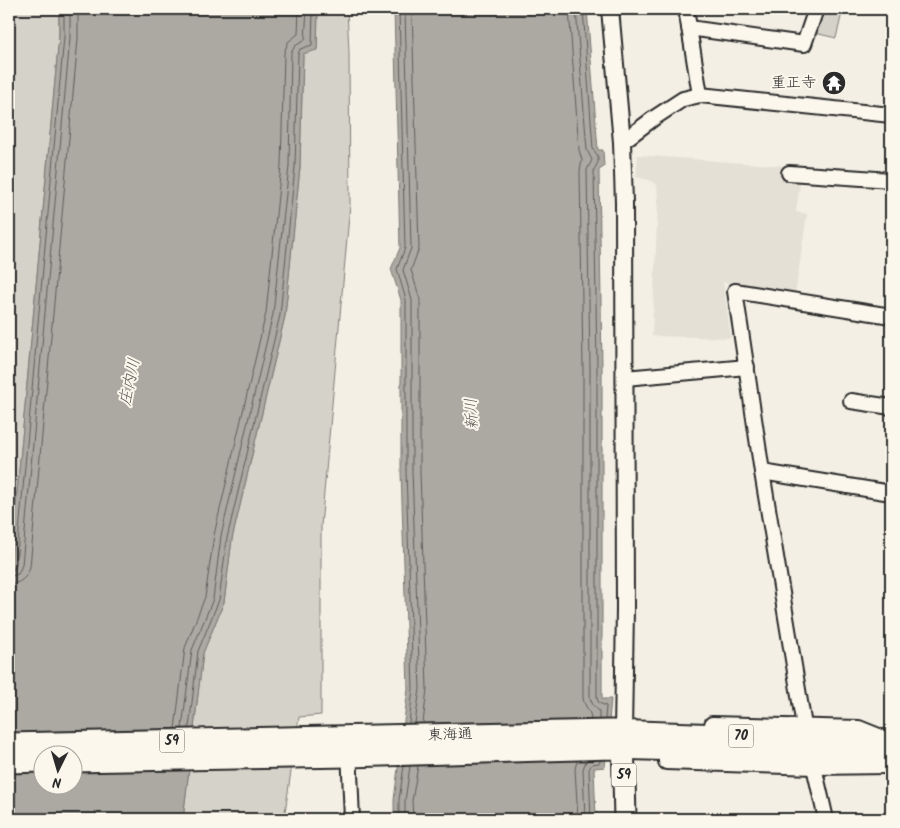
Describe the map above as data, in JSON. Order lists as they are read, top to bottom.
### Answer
{
  "streets": {
    "main road": ["東海通", "70", "59"]
  },
  "crossings": [
    ["東海通", "59"]
  ],
  "water": ["庄内川", "新川"],
  "places": {
    "temple": ["重正寺"]
  },
  "north": "bottom"
}
